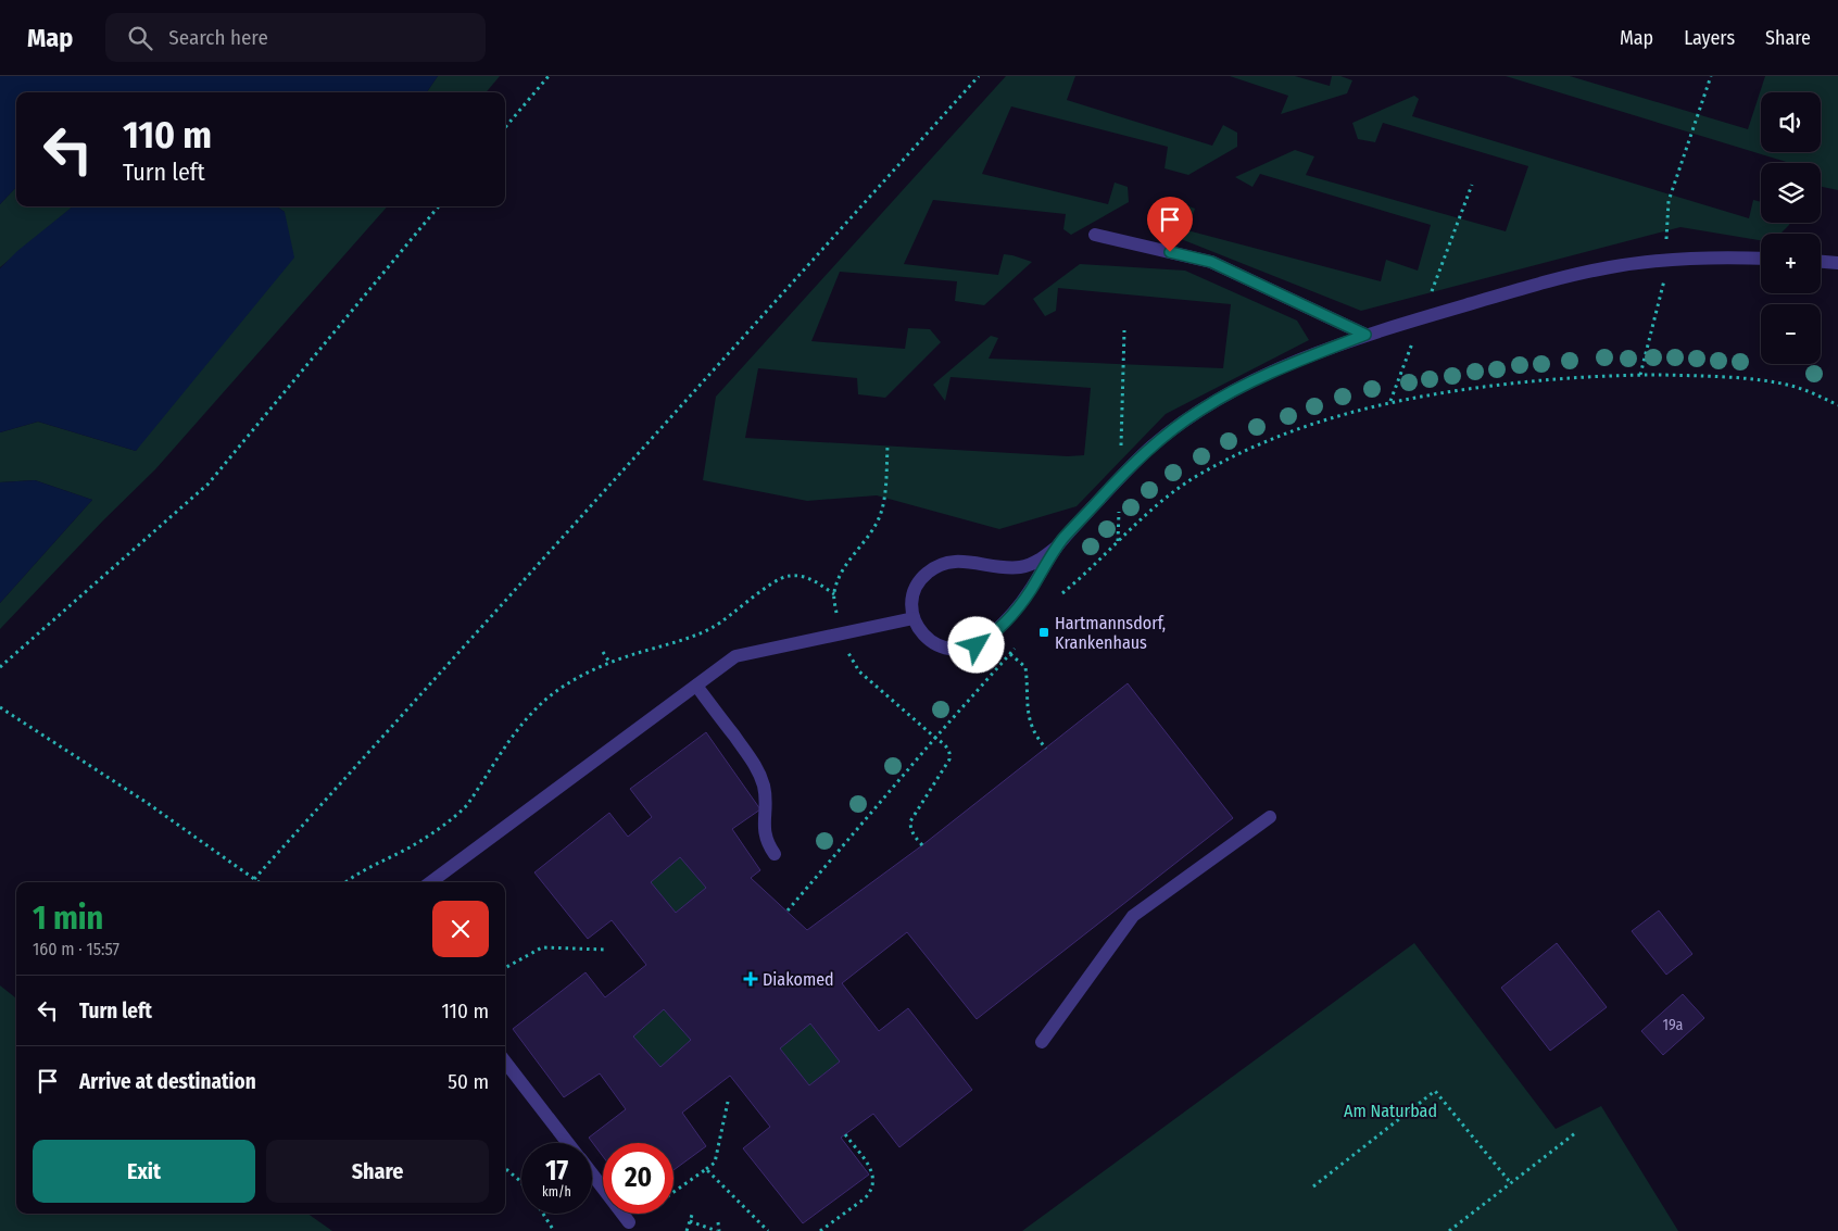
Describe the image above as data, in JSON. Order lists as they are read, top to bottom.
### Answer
{
  "parks": ["Am Naturbad"],
  "places": {
    "transit": ["Hartmannsdorf, Krankenhaus"],
    "health": ["Diakomed"]
  },
  "house_numbers": ["19a"],
  "page": {
    "header": "Map",
    "search": "Search here",
    "nav": ["Map", "Layers", "Share"],
    "map_buttons": ["+", "−"],
    "turn": ["110 m", "Turn left"],
    "heading": ["1 min", "160 m · 15:57"],
    "list": [
      {
        "name": "Turn left",
        "value": "110 m"
      },
      {
        "name": "Arrive at destination",
        "value": "50 m"
      }
    ],
    "buttons": ["Exit", "Share"],
    "speed": "17 km/h",
    "limit": "20"
  }
}
